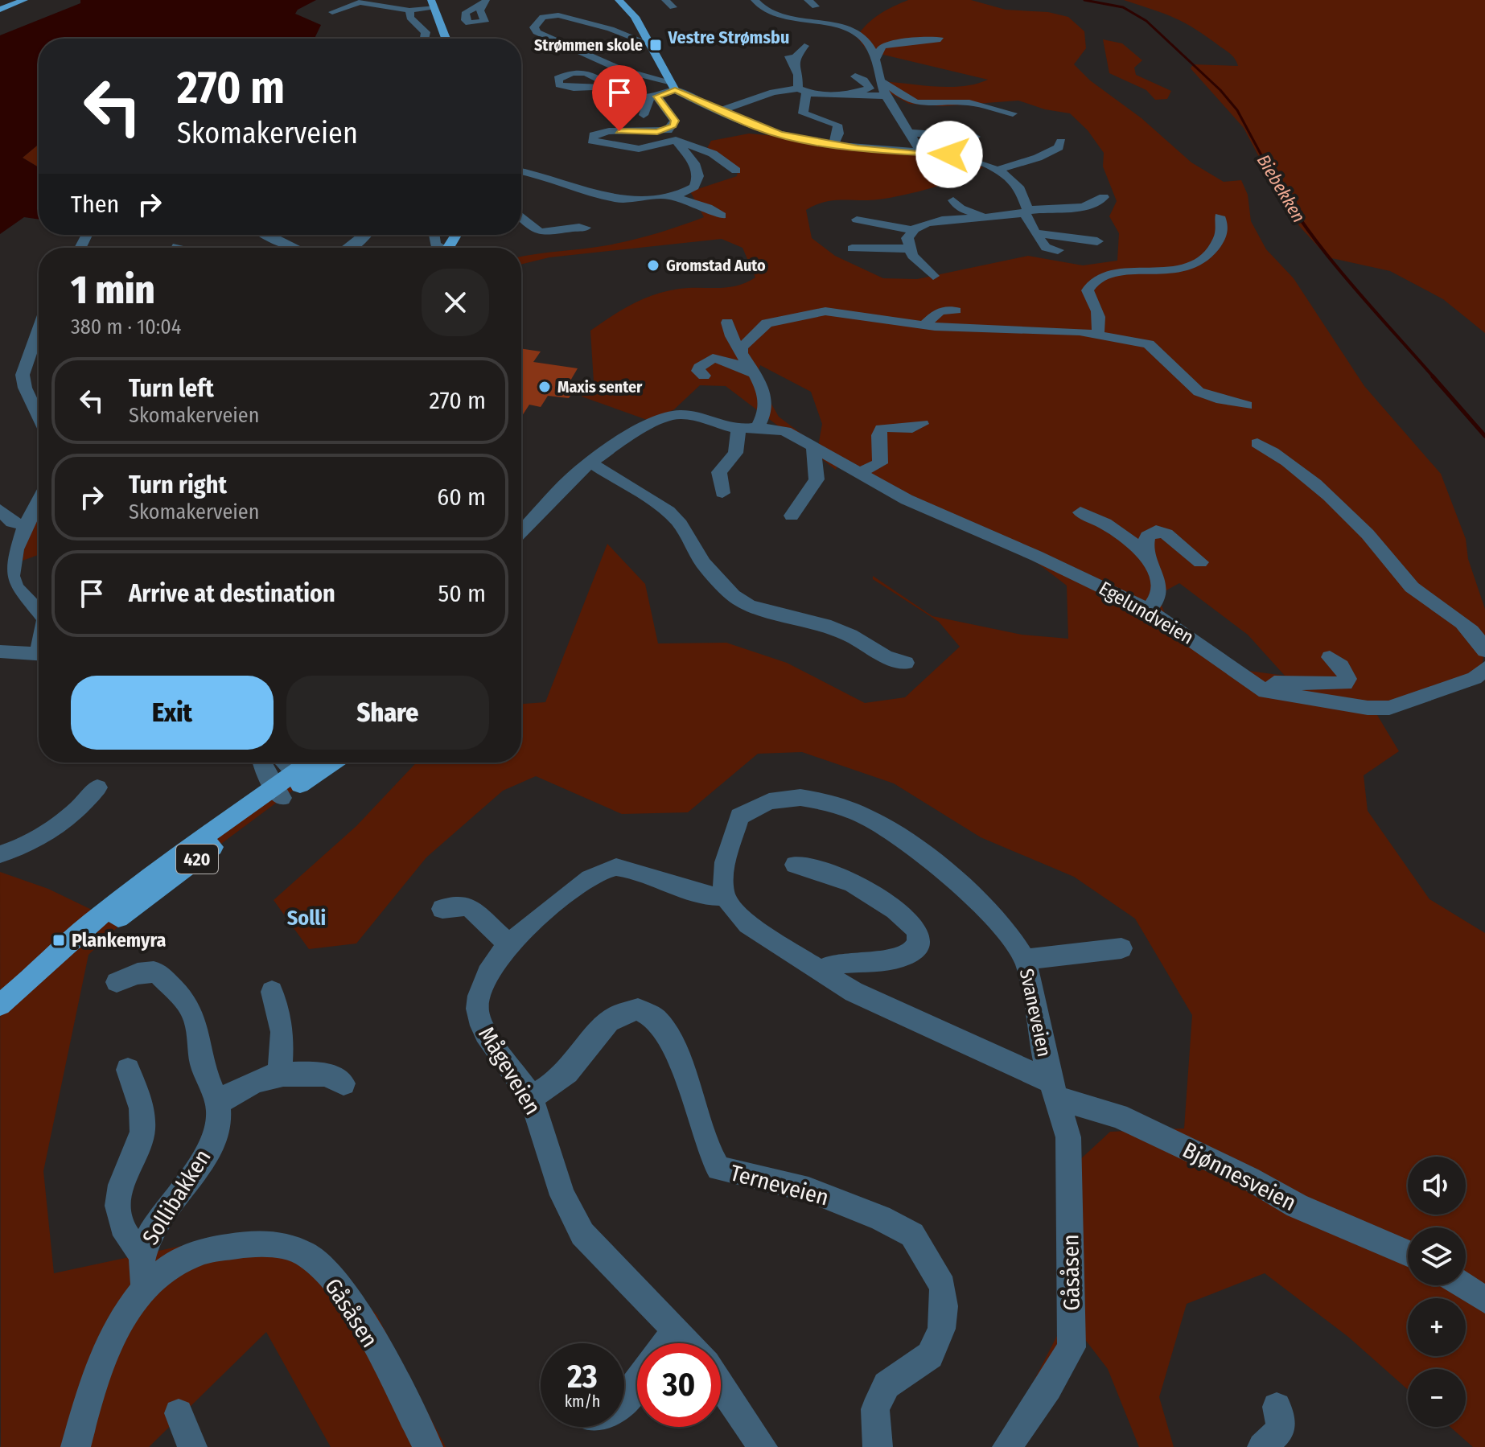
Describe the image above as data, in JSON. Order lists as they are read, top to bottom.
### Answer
{
  "streets": {
    "main road": ["420"],
    "street": [
      "Egelundveien",
      "Svaneveien",
      "Mågeveien",
      "Bjønnesveien",
      "Terneveien",
      "Sollibakken",
      "Gåsåsen"
    ]
  },
  "crossings": [
    ["Svaneveien", "Mågeveien"],
    ["Svaneveien", "Bjønnesveien"],
    ["Svaneveien", "Gåsåsen"],
    ["Mågeveien", "Terneveien"],
    ["Bjønnesveien", "Gåsåsen"],
    ["Sollibakken", "Gåsåsen"]
  ],
  "districts": ["Vestre Strømsbu", "Solli"],
  "water": ["Biebekken"],
  "places": {
    "transit": ["Strømmen skole", "Plankemyra"],
    "other": ["Gromstad Auto", "Maxis senter"]
  },
  "page": {
    "turn": ["270 m", "Skomakerveien"],
    "then": "Then",
    "heading": ["1 min", "380 m · 10:04"],
    "list": [
      {
        "name": "Turn left",
        "note": "Skomakerveien",
        "value": "270 m"
      },
      {
        "name": "Turn right",
        "note": "Skomakerveien",
        "value": "60 m"
      },
      {
        "name": "Arrive at destination",
        "value": "50 m"
      }
    ],
    "buttons": ["Exit", "Share"],
    "map_buttons": ["+", "−"],
    "speed": "23 km/h",
    "limit": "30"
  }
}
